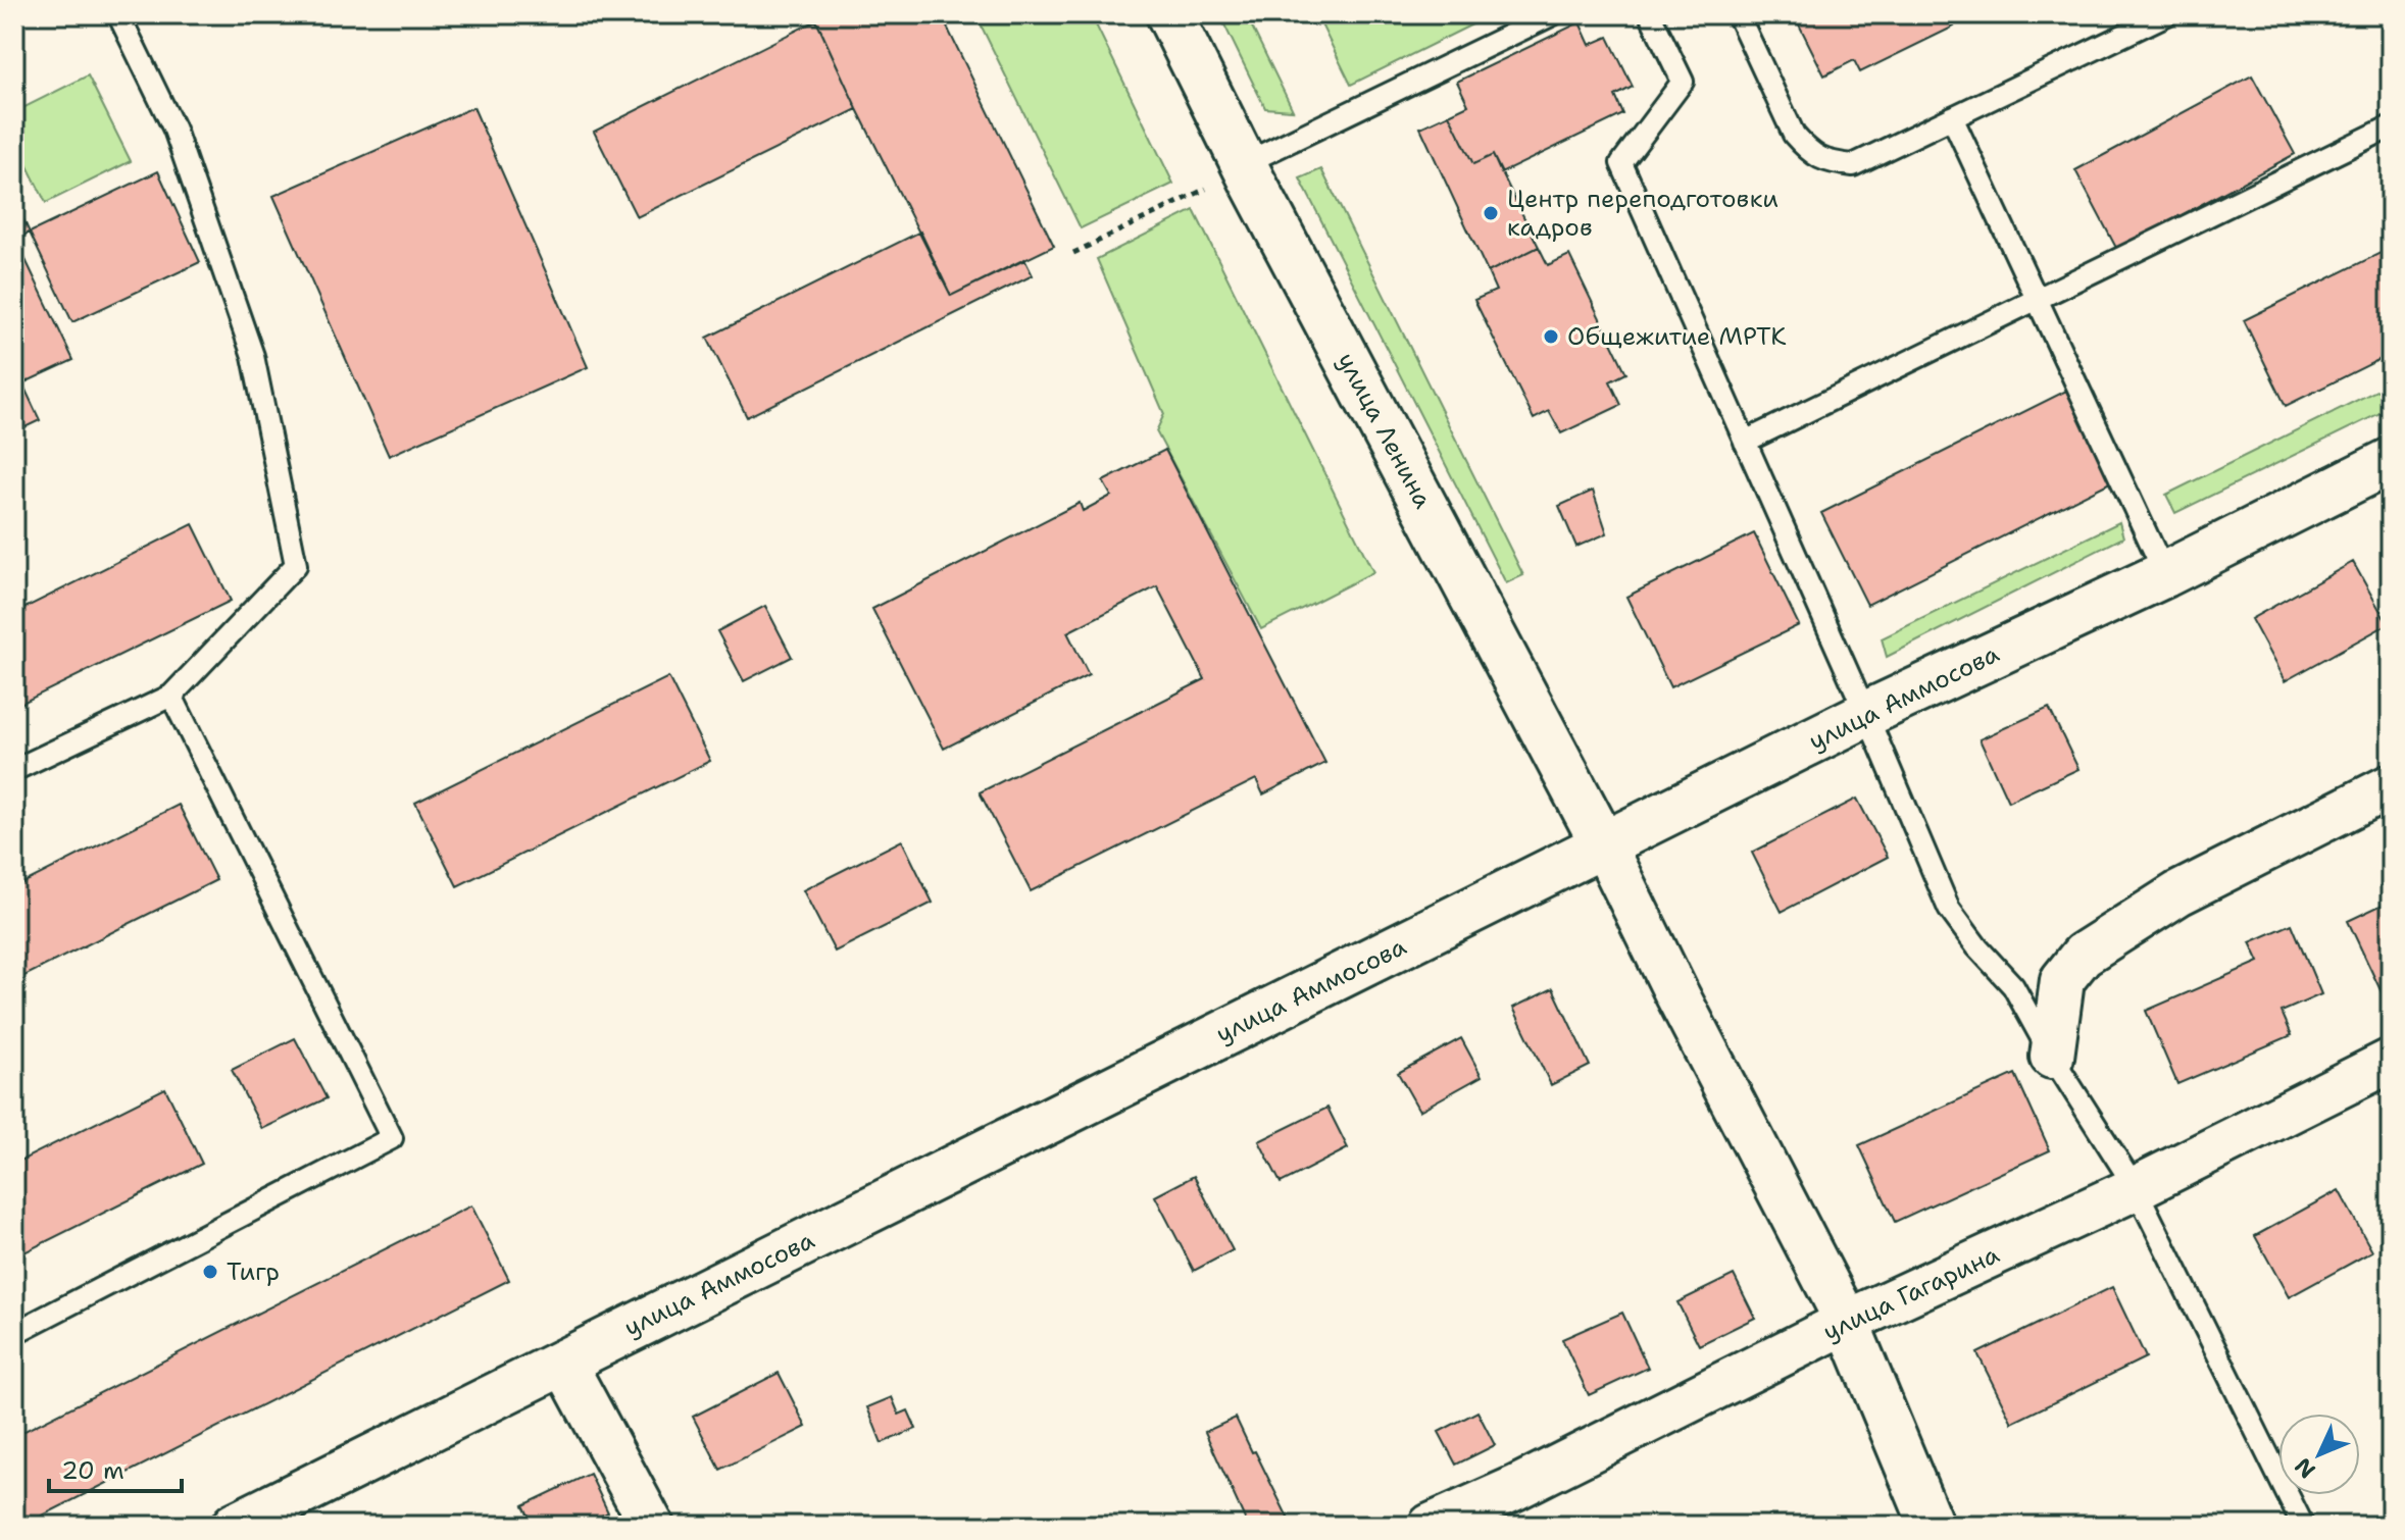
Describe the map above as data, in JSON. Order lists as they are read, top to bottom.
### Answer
{
  "streets": {
    "main road": ["улица Ленина", "улица Аммосова"],
    "street": ["улица Гагарина"]
  },
  "crossings": [
    ["улица Ленина", "улица Аммосова"]
  ],
  "places": ["Центр переподготовки кадров", "Общежитие МРТК", "Тигр"],
  "scale_bar": "20 m",
  "north": "bottom left"
}
